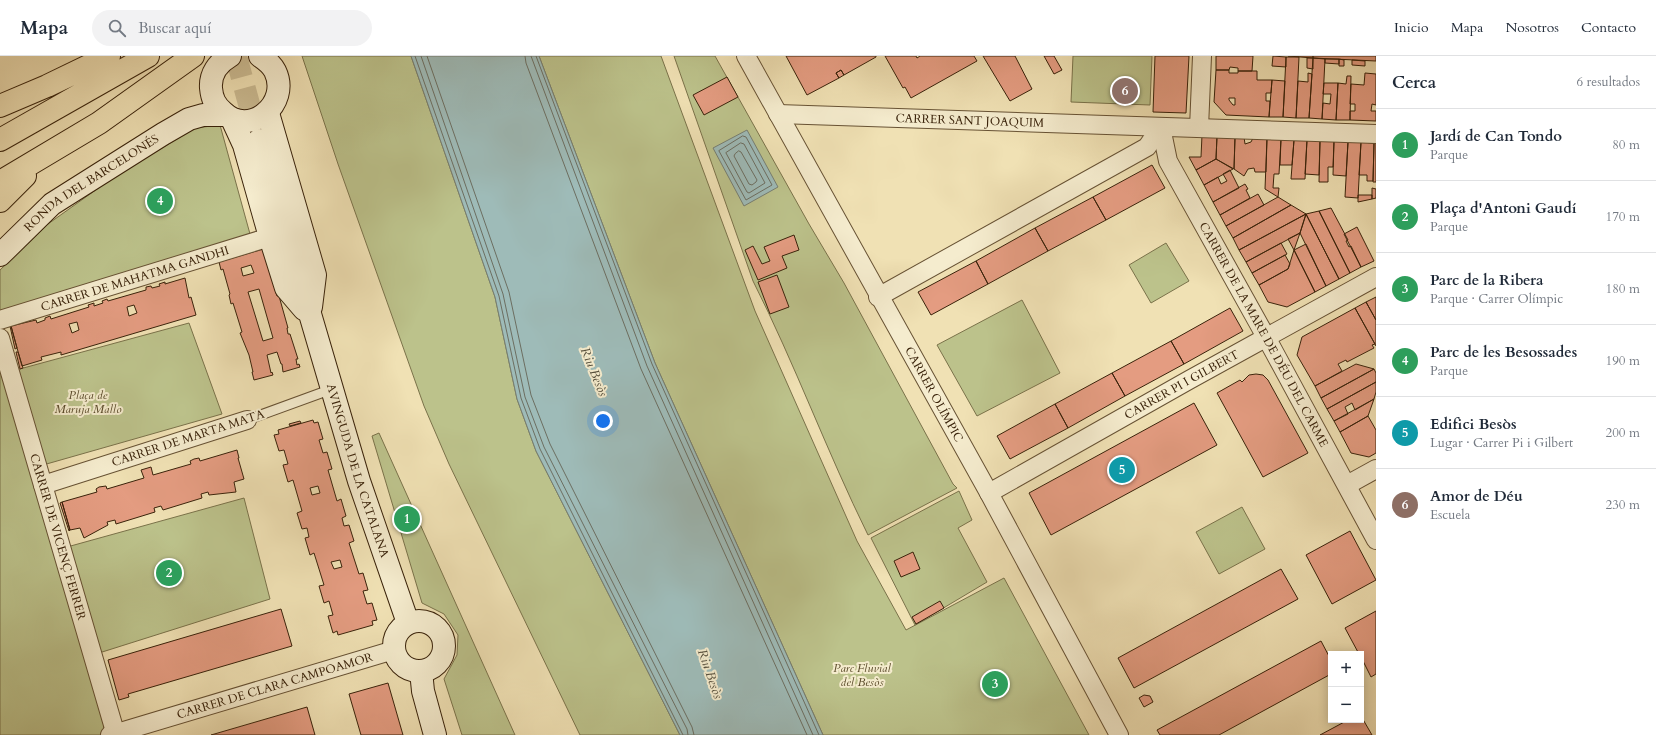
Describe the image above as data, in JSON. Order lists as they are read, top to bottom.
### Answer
{
  "streets": {
    "street": [
      "CARRER SANT JOAQUIM",
      "RONDA DEL BARCELONÉS",
      "CARRER DE MAHATMA GANDHI",
      "CARRER DE LA MARE DE DÉU DEL CARME",
      "CARRER PI I GILBERT",
      "CARRER OLÍMPIC",
      "CARRER DE MARTA MATA",
      "AVINGUDA DE LA CATALANA",
      "CARRER DE VICENÇ FERRER",
      "CARRER DE CLARA CAMPOAMOR"
    ]
  },
  "crossings": [
    ["CARRER SANT JOAQUIM", "CARRER DE LA MARE DE DÉU DEL CARME"],
    ["CARRER SANT JOAQUIM", "CARRER OLÍMPIC"],
    ["RONDA DEL BARCELONÉS", "AVINGUDA DE LA CATALANA"],
    ["CARRER DE MAHATMA GANDHI", "AVINGUDA DE LA CATALANA"],
    ["CARRER DE LA MARE DE DÉU DEL CARME", "CARRER PI I GILBERT"],
    ["CARRER PI I GILBERT", "CARRER OLÍMPIC"],
    ["CARRER DE MARTA MATA", "AVINGUDA DE LA CATALANA"],
    ["CARRER DE MARTA MATA", "CARRER DE VICENÇ FERRER"],
    ["AVINGUDA DE LA CATALANA", "CARRER DE CLARA CAMPOAMOR"],
    ["CARRER DE VICENÇ FERRER", "CARRER DE CLARA CAMPOAMOR"]
  ],
  "water": ["Riu Besòs"],
  "parks": ["Plaça de Maruja Mallo", "Parc Fluvial del Besòs"],
  "page": {
    "header": "Mapa",
    "search": "Buscar aquí",
    "nav": [
      "Inicio",
      "Mapa",
      "Nosotros",
      "Contacto"
    ],
    "heading": ["Cerca", "6 resultados"],
    "pins": [
      "6",
      "4",
      "5",
      "1",
      "2",
      "3"
    ],
    "list": [
      {
        "mark": "1",
        "name": "Jardí de Can Tondo",
        "note": "Parque",
        "value": "80 m"
      },
      {
        "mark": "2",
        "name": "Plaça d'Antoni Gaudí",
        "note": "Parque",
        "value": "170 m"
      },
      {
        "mark": "3",
        "name": "Parc de la Ribera",
        "note": "Parque · Carrer Olímpic",
        "value": "180 m"
      },
      {
        "mark": "4",
        "name": "Parc de les Besossades",
        "note": "Parque",
        "value": "190 m"
      },
      {
        "mark": "5",
        "name": "Edifici Besòs",
        "note": "Lugar · Carrer Pi i Gilbert",
        "value": "200 m"
      },
      {
        "mark": "6",
        "name": "Amor de Déu",
        "note": "Escuela",
        "value": "230 m"
      }
    ],
    "map_buttons": ["+", "−"]
  }
}
